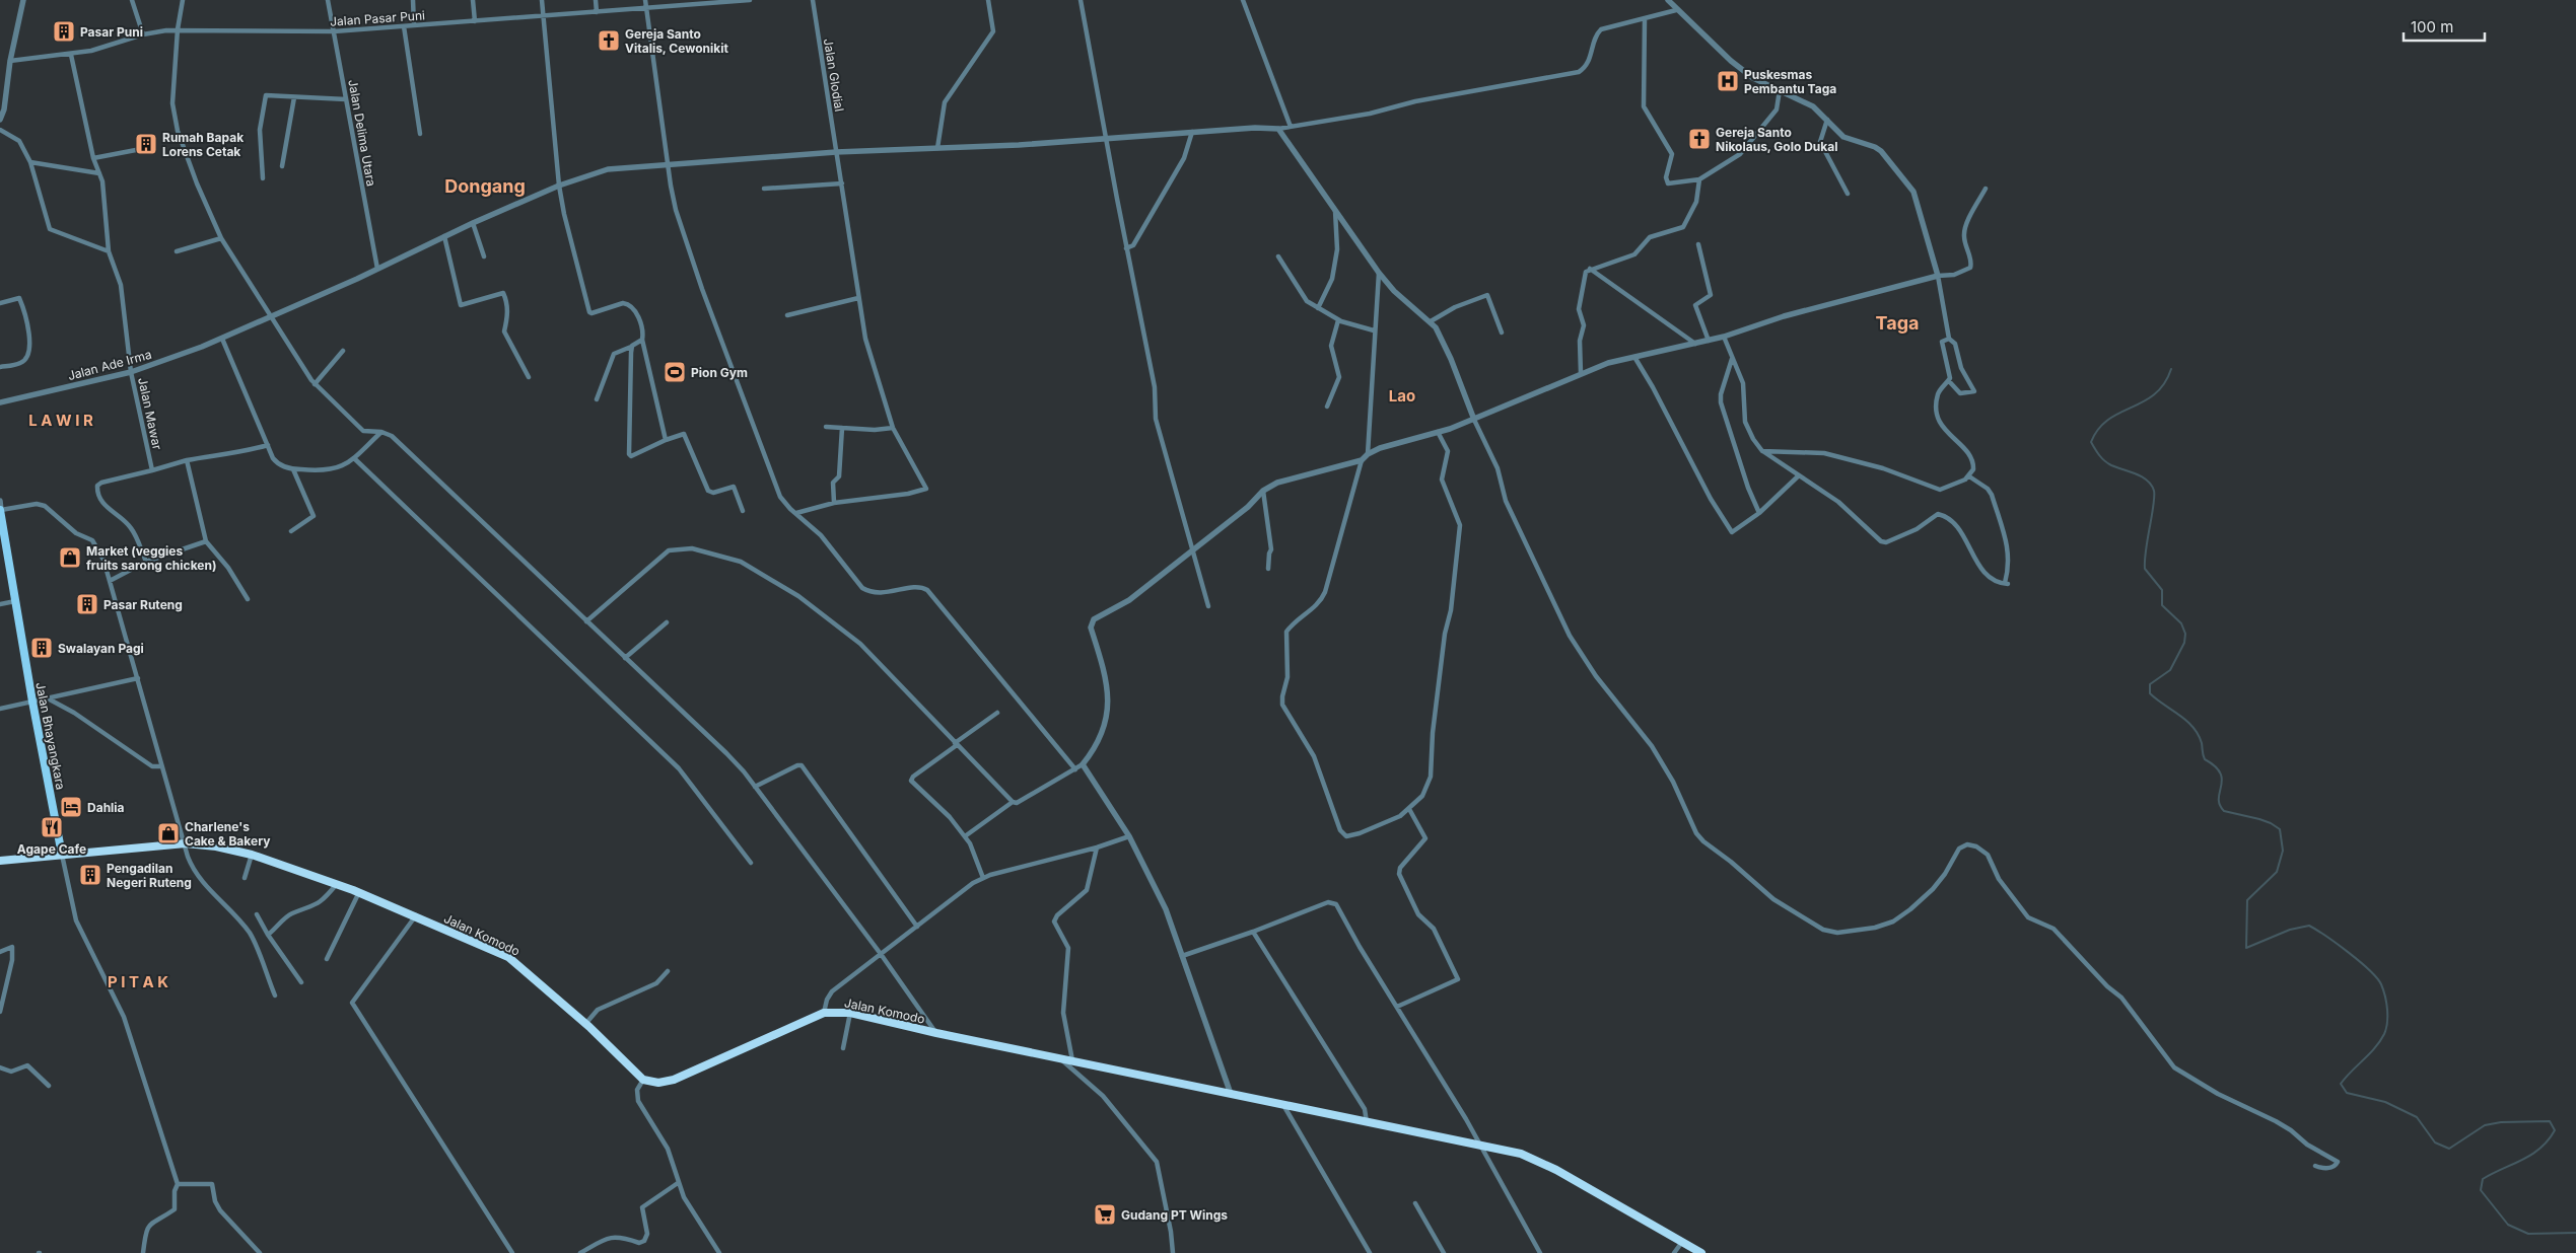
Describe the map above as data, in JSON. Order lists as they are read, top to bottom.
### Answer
{
  "streets": {
    "highway": ["Jalan Komodo"],
    "main road": ["Jalan Bhayangkara"],
    "street": [
      "Jalan Pasar Puni",
      "Jalan Glodial",
      "Jalan Delima Utara",
      "Jalan Ade Irma",
      "Jalan Mawar"
    ]
  },
  "crossings": [
    ["Jalan Pasar Puni", "Jalan Delima Utara"],
    ["Jalan Pasar Puni", "Jalan Mawar"],
    ["Jalan Glodial", "Jalan Ade Irma"],
    ["Jalan Delima Utara", "Jalan Ade Irma"],
    ["Jalan Ade Irma", "Jalan Mawar"],
    ["Jalan Bhayangkara", "Jalan Komodo"]
  ],
  "districts": [
    "Dongang",
    "Taga",
    "Lao",
    "L A W I R",
    "P I T A K"
  ],
  "places": {
    "building": [
      "Pasar Puni",
      "Rumah Bapak Lorens Cetak",
      "Pasar Ruteng",
      "Swalayan Pagi",
      "Pengadilan Negeri Ruteng"
    ],
    "church": ["Gereja Santo Vitalis, Cewonikit", "Gereja Santo Nikolaus, Golo Dukal"],
    "hospital": ["Puskesmas Pembantu Taga"],
    "sports": ["Pion Gym"],
    "shop": ["Market (veggies fruits sarong chicken)", "Charlene's Cake & Bakery"],
    "hotel": ["Dahlia"],
    "restaurant": ["Agape Cafe"],
    "supermarket": ["Gudang PT Wings"]
  },
  "scale_bar": "100 m"
}
